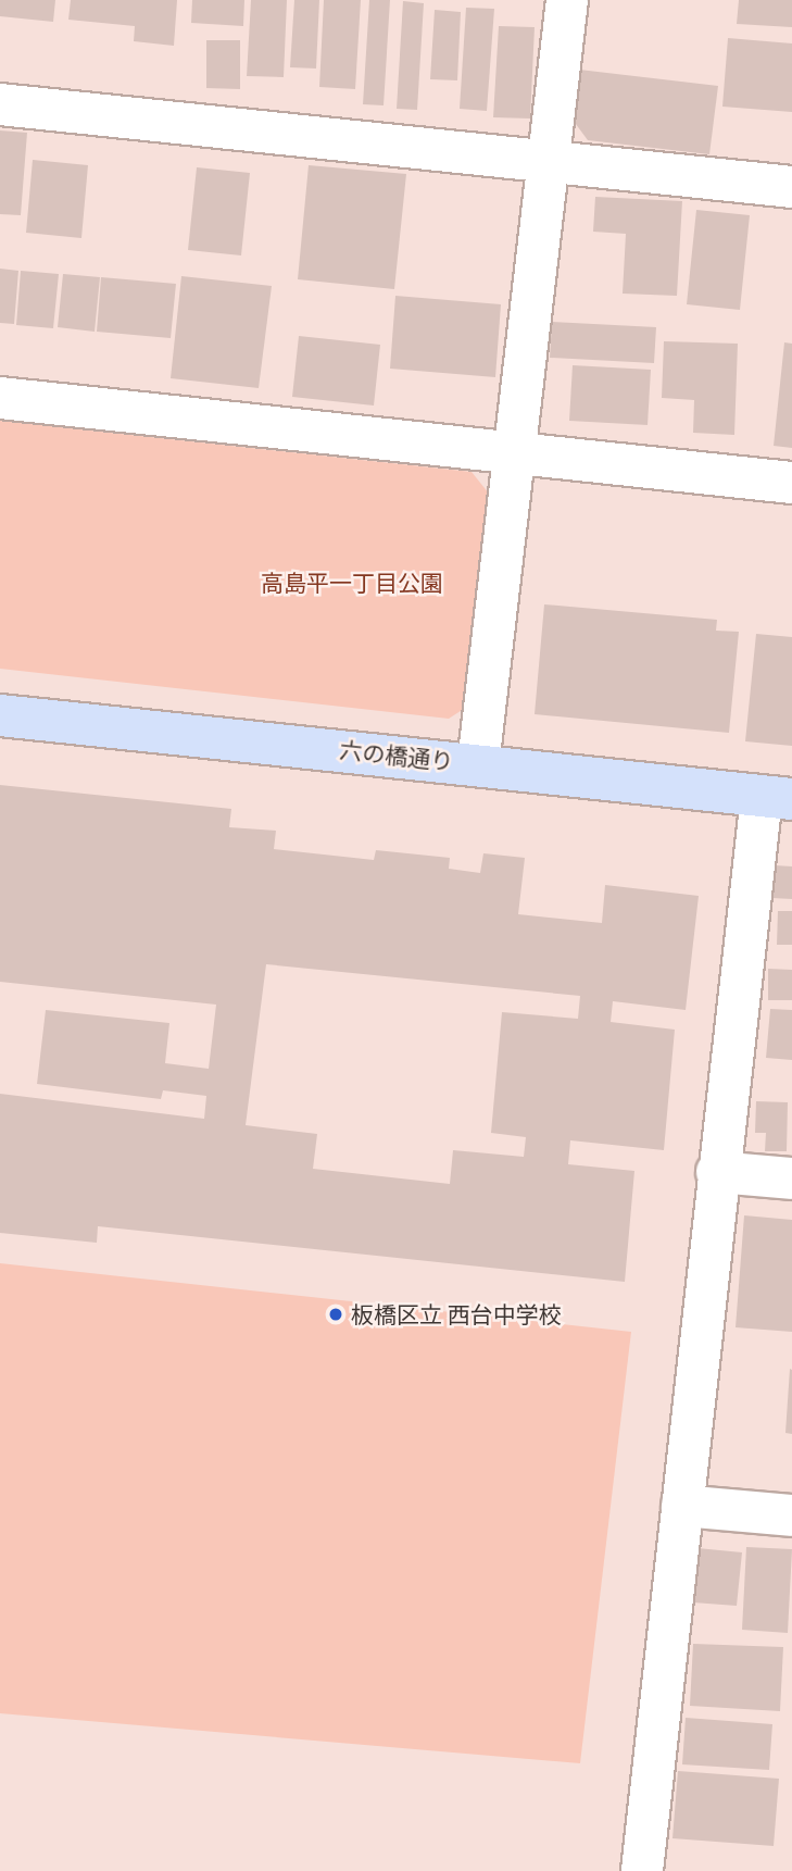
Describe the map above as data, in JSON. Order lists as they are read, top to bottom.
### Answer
{
  "streets": {
    "street": ["六の橋通り"]
  },
  "parks": ["高島平一丁目公園"],
  "places": ["板橋区立 西台中学校"]
}
